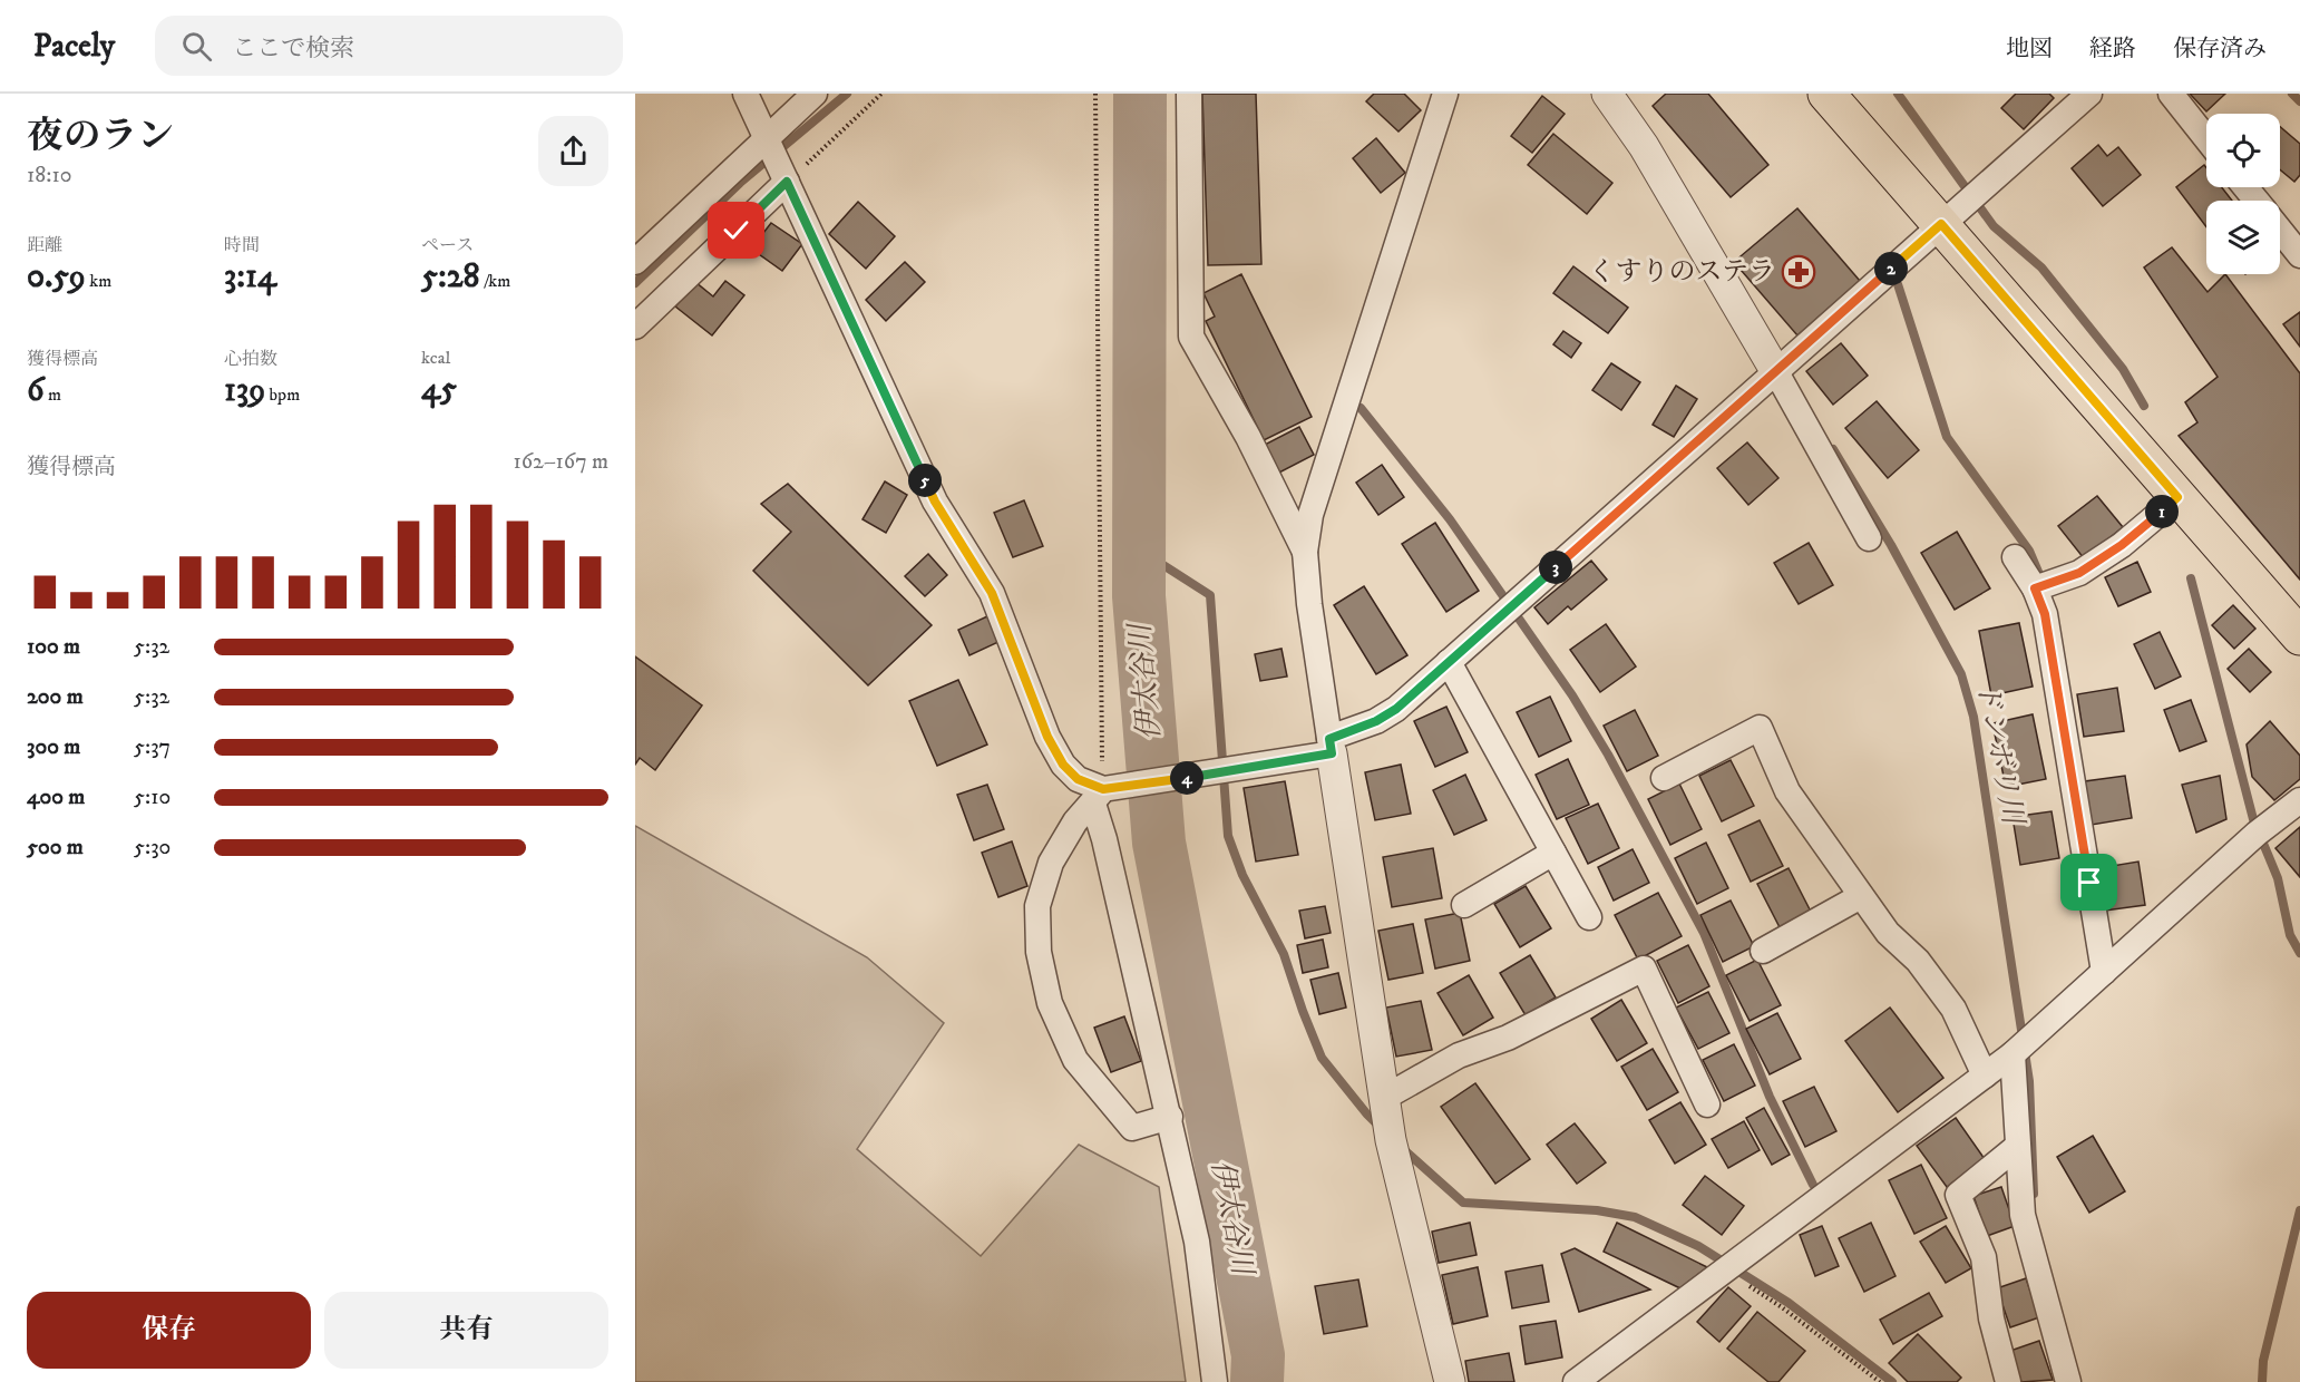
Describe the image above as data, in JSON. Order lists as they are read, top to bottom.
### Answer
{
  "water": ["伊太谷川", "ドンボリ川"],
  "places": {
    "pharmacy": ["くすりのステラ"]
  },
  "page": {
    "header": "Pacely",
    "search": "ここで検索",
    "nav": ["地図", "経路", "保存済み"],
    "heading": ["夜のラン", "18:10"],
    "stats": [
      ["距離", "0.59 km"],
      ["時間", "3:14"],
      ["ペース", "5:28 /km"],
      ["獲得標高", "6 m"],
      ["心拍数", "139 bpm"],
      ["kcal", "45"]
    ],
    "pins": [
      "2",
      "5",
      "1",
      "3",
      "4"
    ],
    "chart": ["獲得標高", "162–167 m"],
    "list": [
      {
        "name": "100 m",
        "note": "5:32"
      },
      {
        "name": "200 m",
        "note": "5:32"
      },
      {
        "name": "300 m",
        "note": "5:37"
      },
      {
        "name": "400 m",
        "note": "5:10"
      },
      {
        "name": "500 m",
        "note": "5:30"
      }
    ],
    "buttons": ["保存", "共有"]
  }
}
